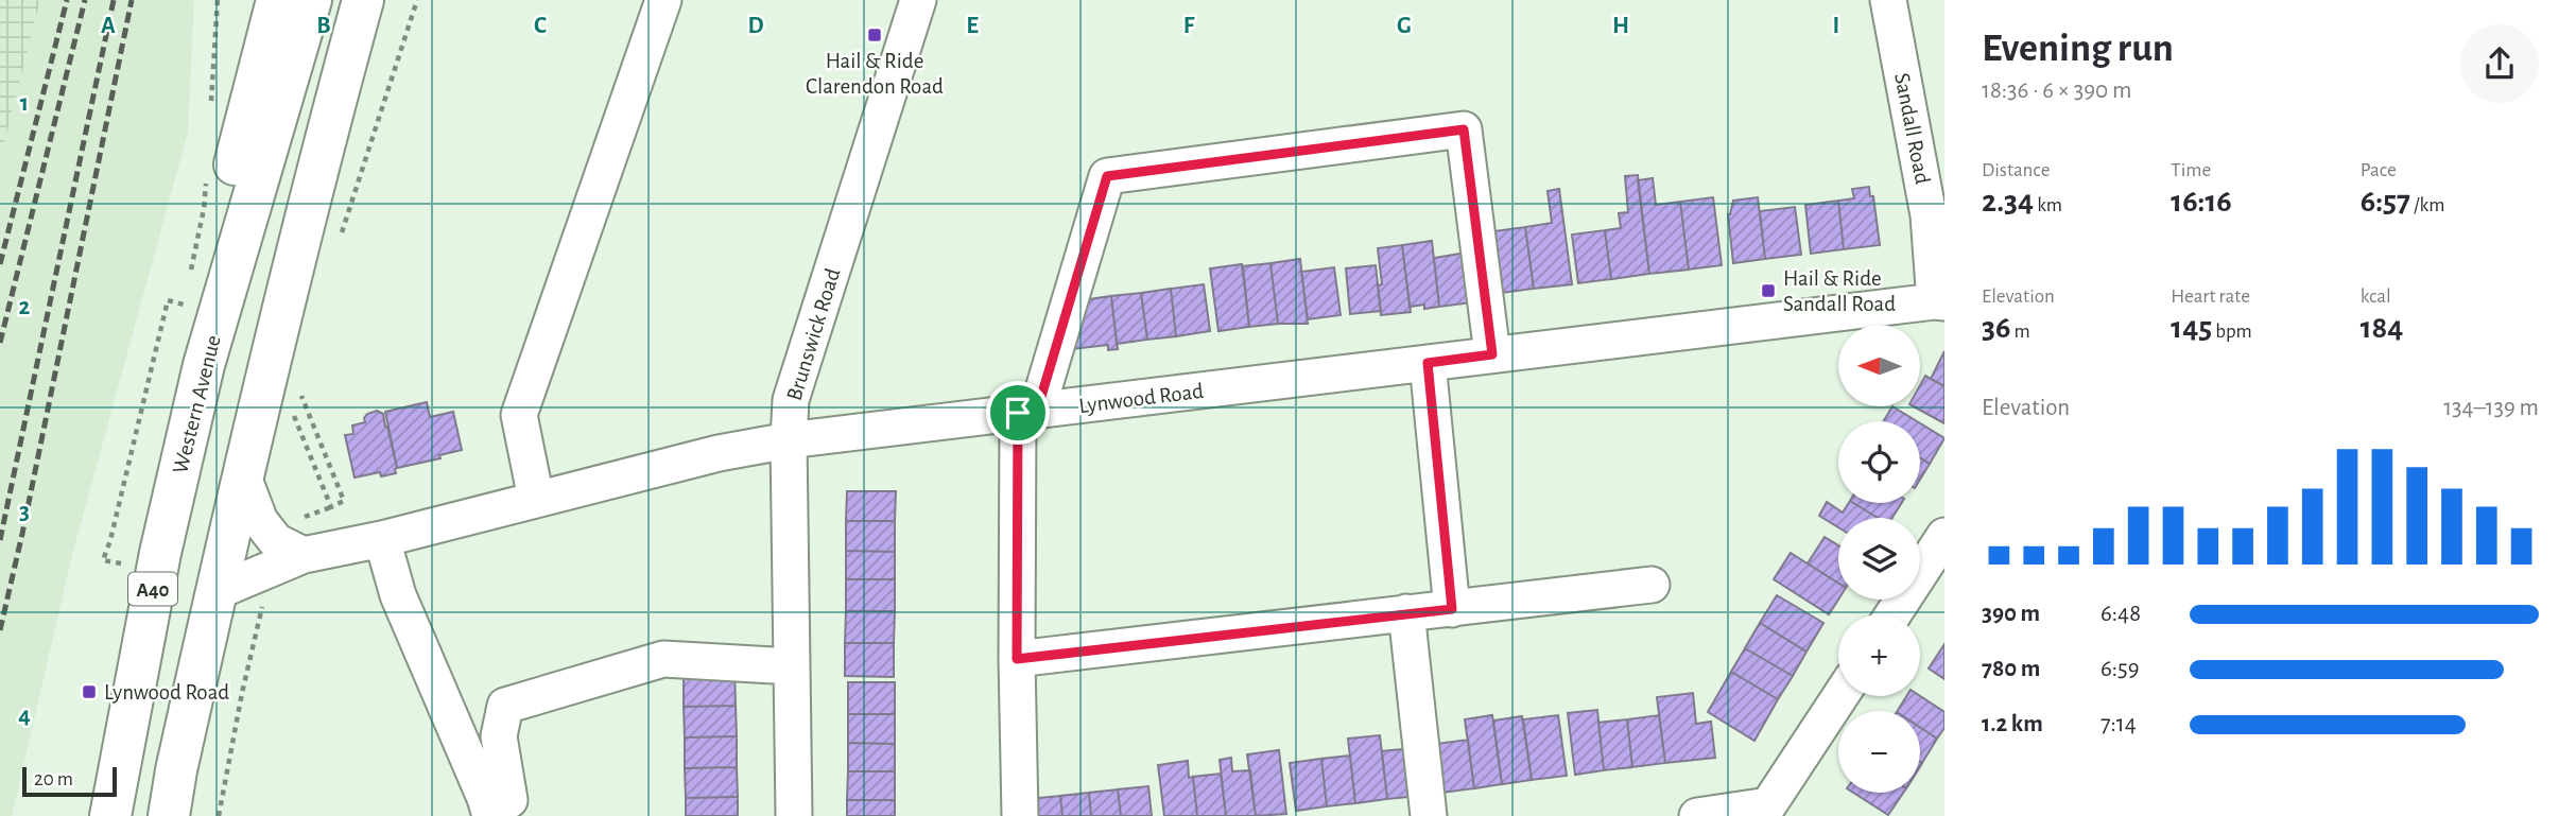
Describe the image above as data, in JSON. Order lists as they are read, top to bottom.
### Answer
{
  "streets": {
    "highway": ["Western Avenue", "A40"],
    "street": ["Sandall Road", "Brunswick Road", "Lynwood Road"]
  },
  "crossings": [
    ["Sandall Road", "Lynwood Road"],
    ["Brunswick Road", "Lynwood Road"],
    ["Western Avenue", "A40"]
  ],
  "places": {
    "transit": ["Hail & Ride Clarendon Road", "Hail & Ride Sandall Road", "Lynwood Road"]
  },
  "scale_bar": "20 m",
  "north": "left",
  "page": {
    "heading": ["Evening run", "18:36 · 6 × 390 m"],
    "stats": [
      ["Distance", "2.34 km"],
      ["Time", "16:16"],
      ["Pace", "6:57 /km"],
      ["Elevation", "36 m"],
      ["Heart rate", "145 bpm"],
      ["kcal", "184"]
    ],
    "map_buttons": ["+", "−"],
    "chart": ["Elevation", "134–139 m"],
    "list": [
      {
        "name": "390 m",
        "note": "6:48"
      },
      {
        "name": "780 m",
        "note": "6:59"
      },
      {
        "name": "1.2 km",
        "note": "7:14"
      }
    ],
    "scale": "20 m"
  },
  "grid": {
    "columns": [
      "A",
      "B",
      "C",
      "D",
      "E",
      "F",
      "G",
      "H",
      "I"
    ],
    "rows": [
      "1",
      "2",
      "3",
      "4"
    ]
  }
}
